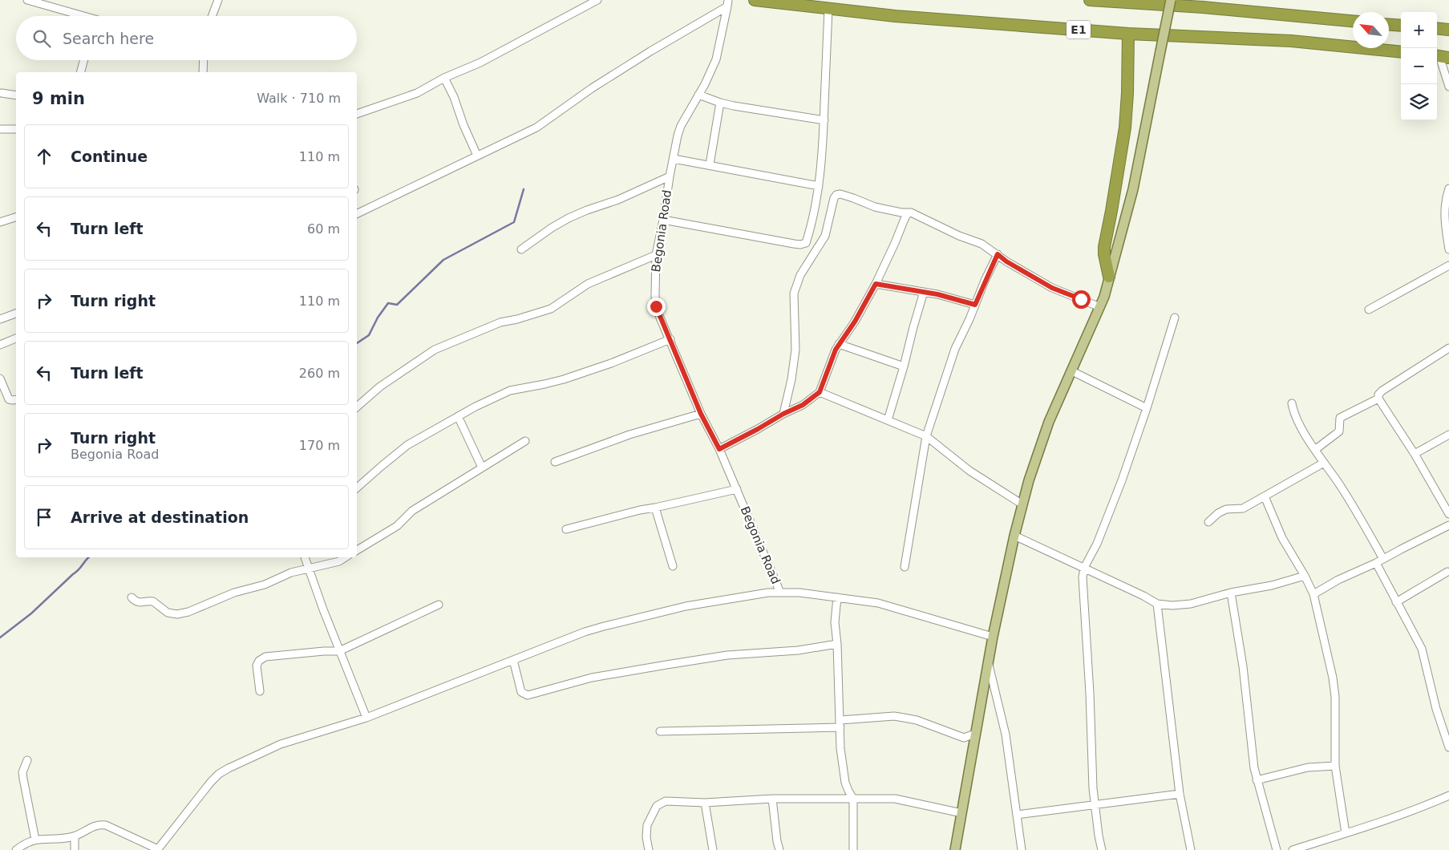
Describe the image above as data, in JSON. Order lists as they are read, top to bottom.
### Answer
{
  "streets": {
    "highway": ["E1"],
    "street": ["Begonia Road"]
  },
  "north": "top left",
  "page": {
    "map_buttons": ["+", "−"],
    "search": "Search here",
    "heading": ["9 min", "Walk · 710 m"],
    "list": [
      ["Continue", "110 m"],
      ["Turn left", "60 m"],
      ["Turn right", "110 m"],
      ["Turn left", "260 m"],
      ["Turn right", "Begonia Road", "170 m"],
      "Arrive at destination"
    ]
  }
}
